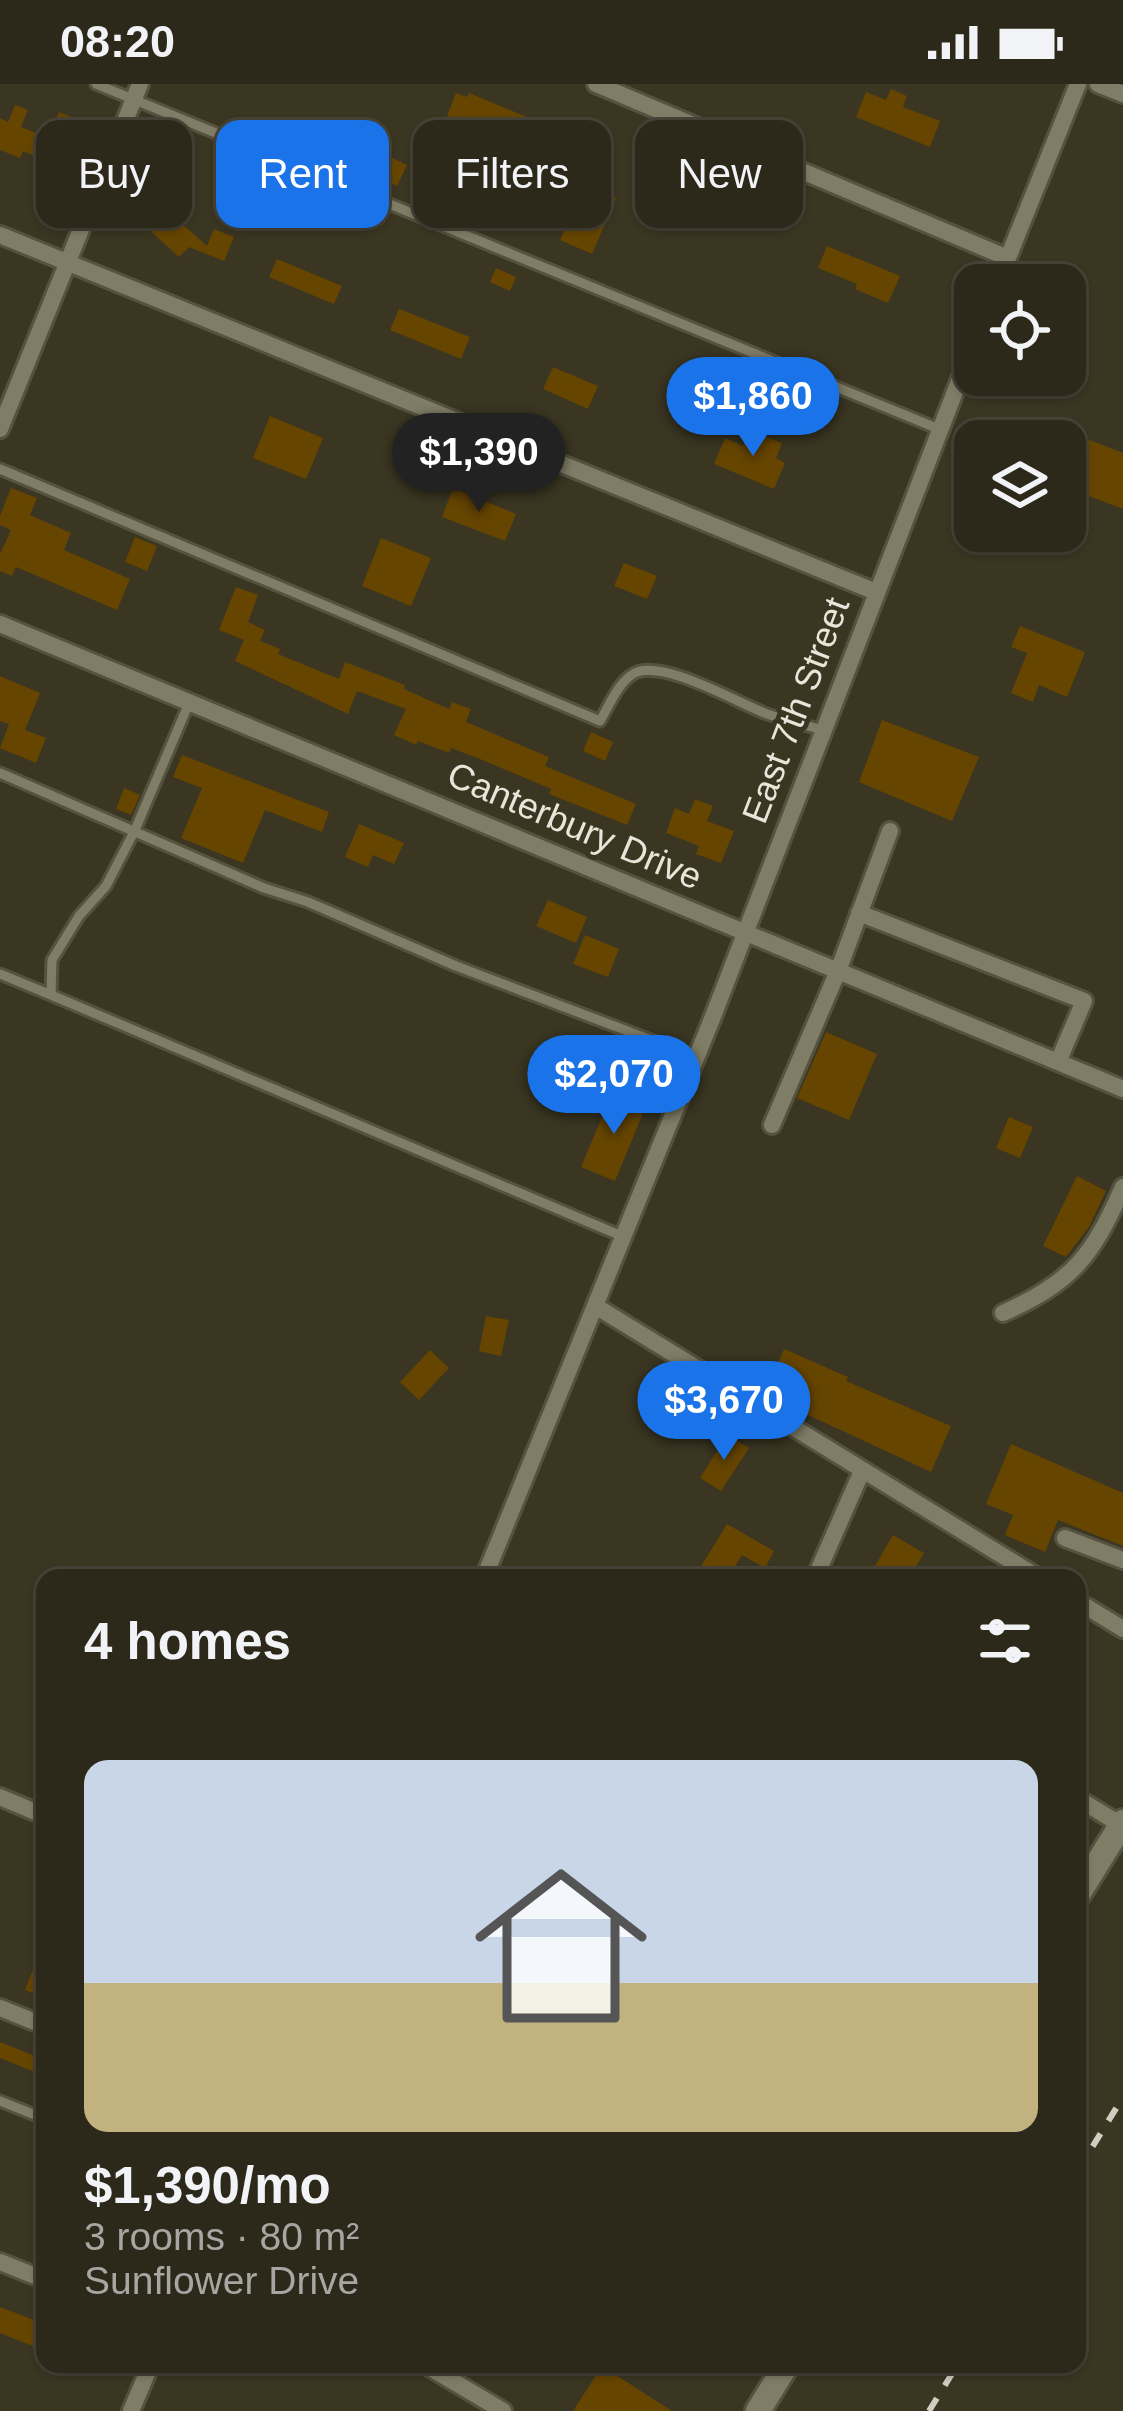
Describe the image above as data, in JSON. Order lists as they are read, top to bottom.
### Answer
{
  "streets": {
    "street": ["East 7th Street", "Canterbury Drive"]
  },
  "crossings": [
    ["East 7th Street", "Canterbury Drive"]
  ],
  "page": {
    "status": "08:20",
    "chip": [
      "Buy",
      "Rent",
      "Filters",
      "New"
    ],
    "price": [
      "$1,860",
      "$1,390",
      "$2,070",
      "$3,670"
    ],
    "heading": "4 homes",
    "list": [
      {
        "name": "$1,390/mo",
        "note": "3 rooms · 80 m² · Sunflower Drive"
      }
    ]
  }
}
